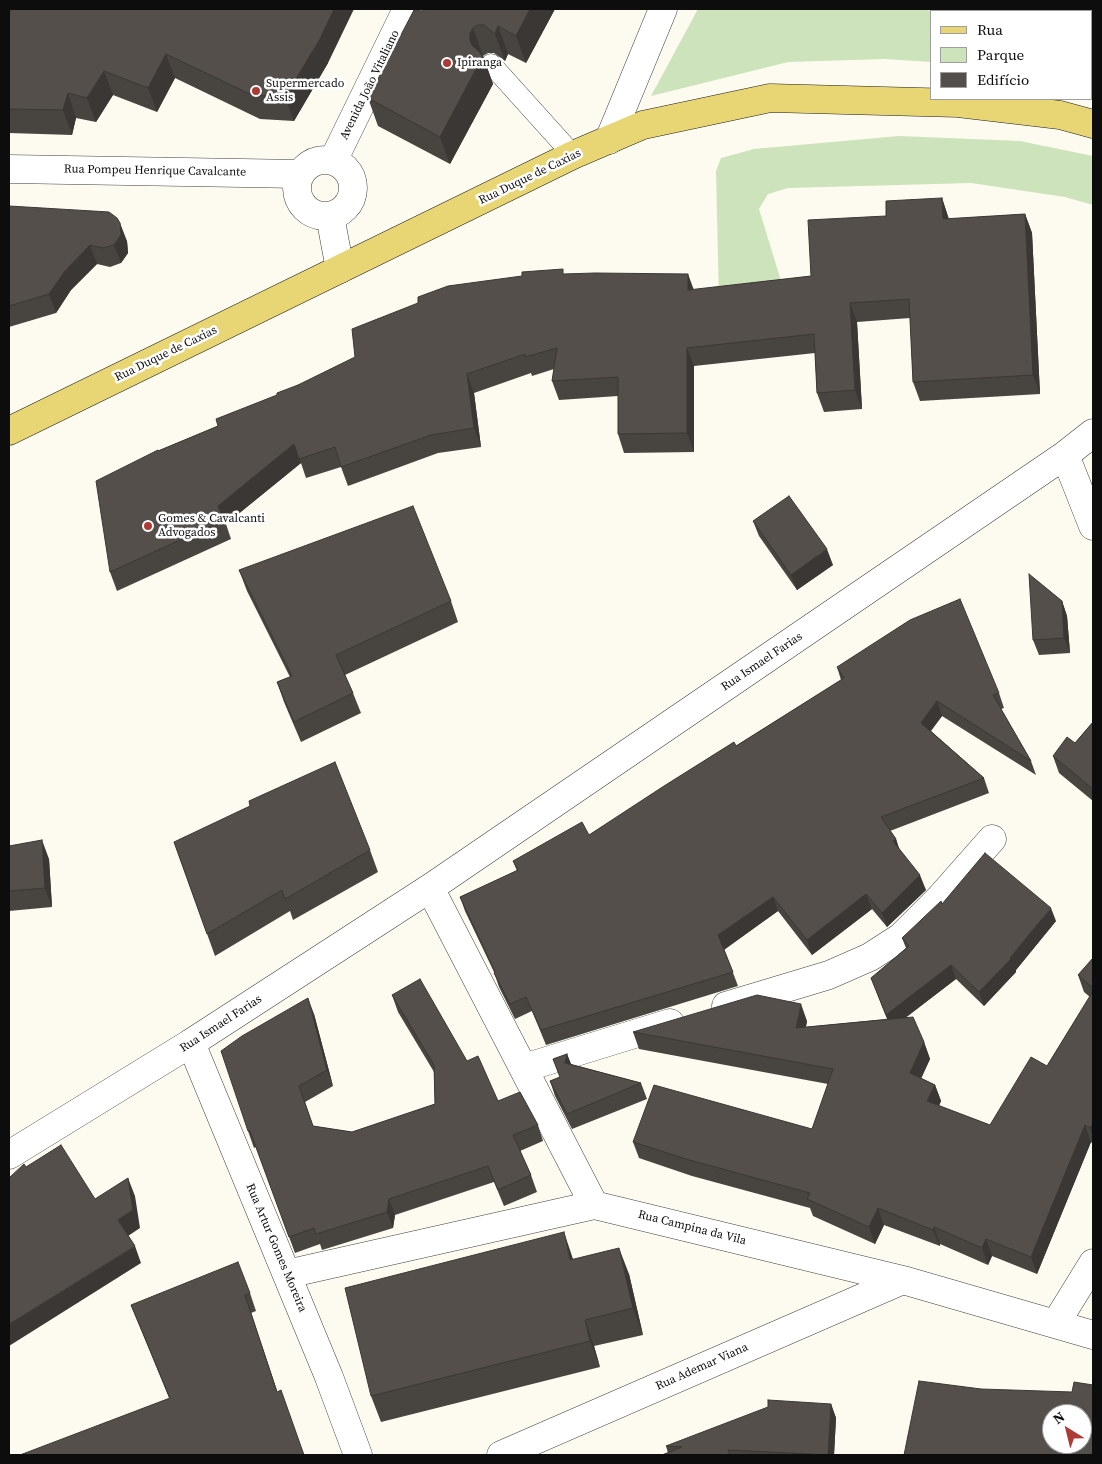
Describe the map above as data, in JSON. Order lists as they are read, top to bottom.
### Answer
{
  "streets": {
    "main road": ["Rua Duque de Caxias"],
    "street": [
      "Avenida João Vitaliano",
      "Rua Pompeu Henrique Cavalcante",
      "Rua Ismael Farias",
      "Rua Campina da Vila",
      "Rua Artur Gomes Moreira",
      "Rua Ademar Viana"
    ]
  },
  "crossings": [
    ["Avenida João Vitaliano", "Rua Pompeu Henrique Cavalcante"],
    ["Rua Ismael Farias", "Rua Artur Gomes Moreira"],
    ["Rua Campina da Vila", "Rua Artur Gomes Moreira"],
    ["Rua Campina da Vila", "Rua Ademar Viana"]
  ],
  "places": ["Ipiranga", "Supermercado Assis", "Gomes & Cavalcanti Advogados"],
  "legend": ["Rua", "Parque", "Edifício"],
  "north": "top left"
}
